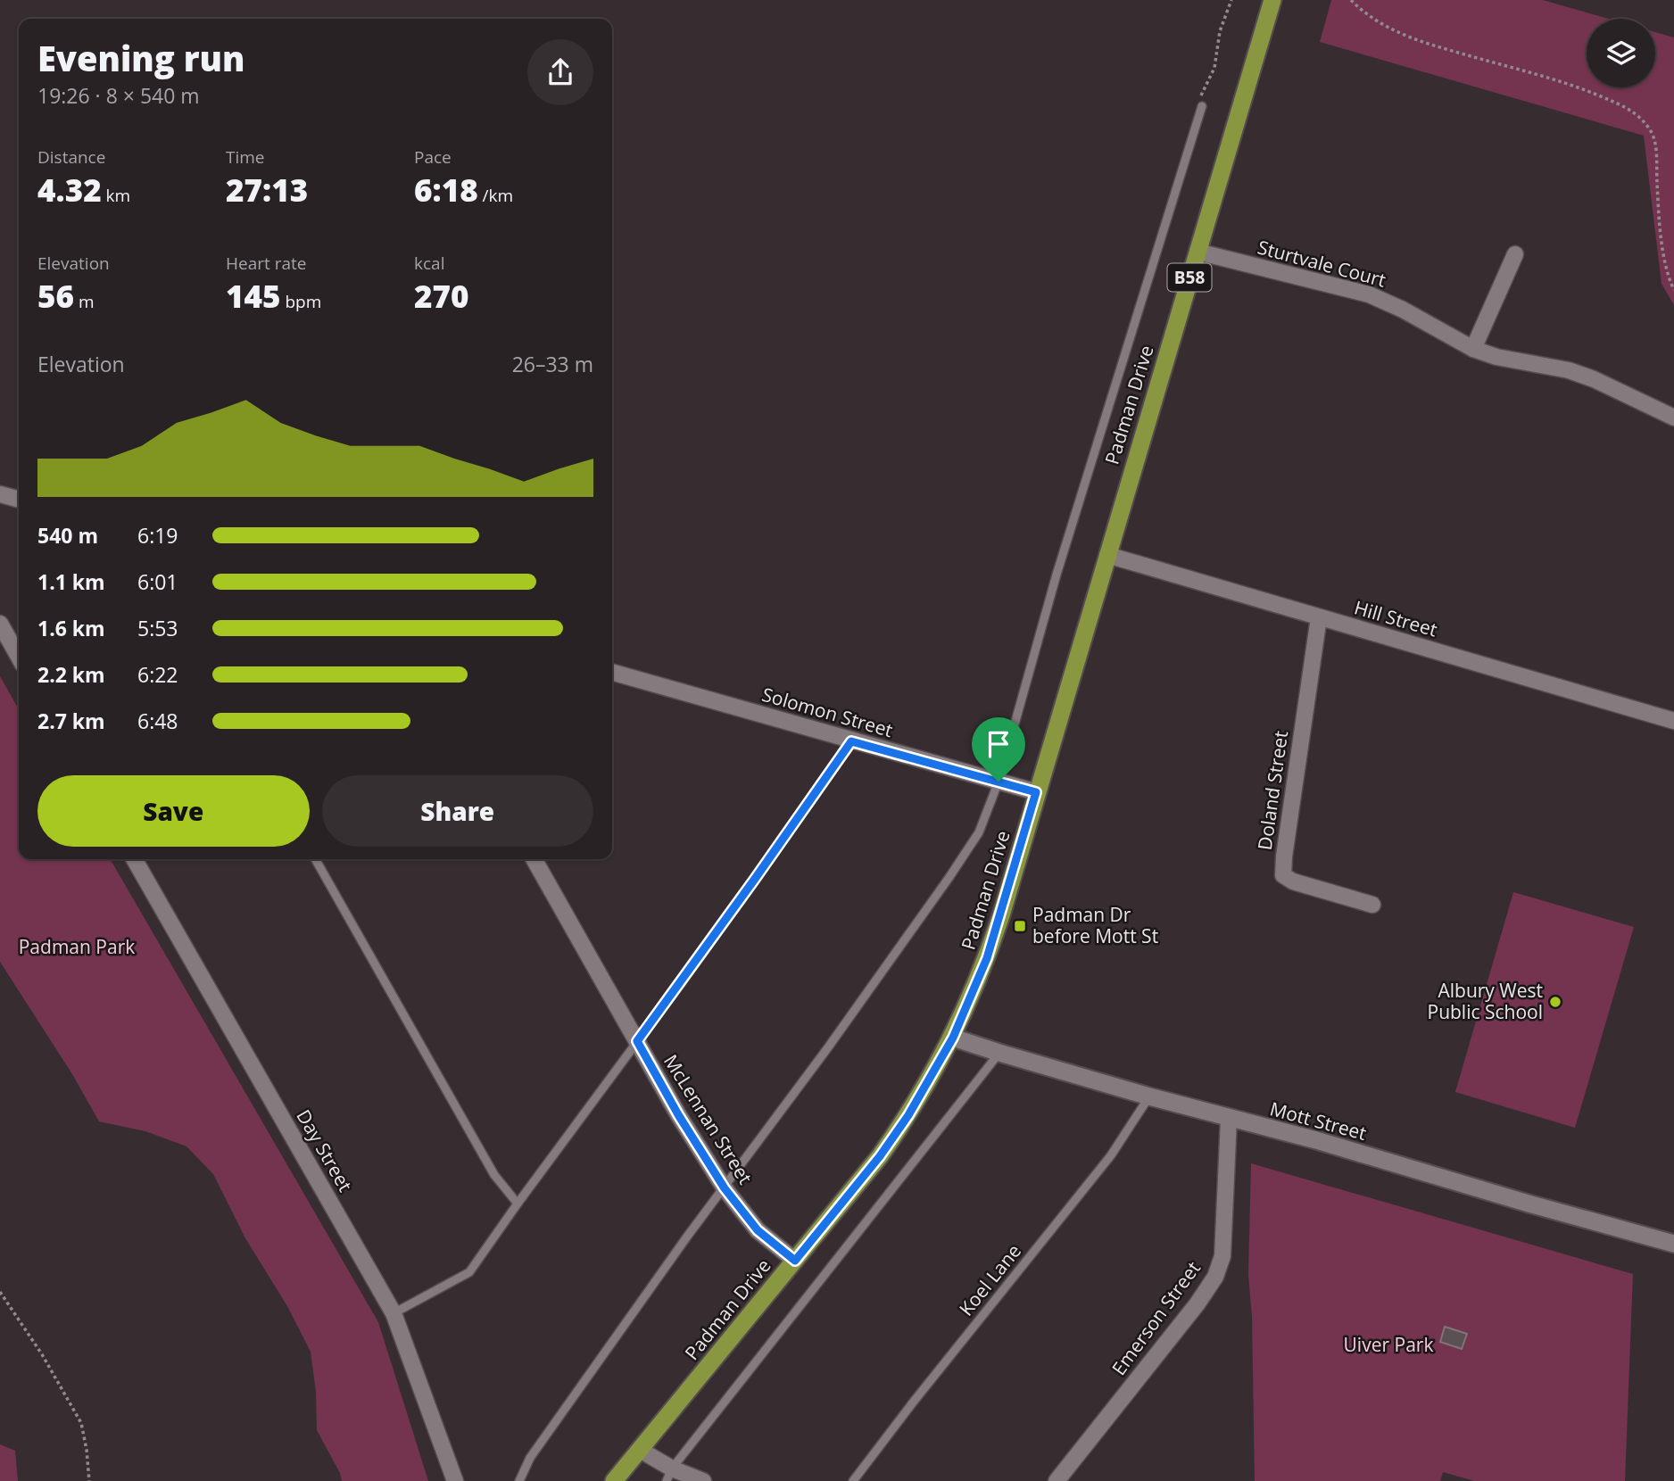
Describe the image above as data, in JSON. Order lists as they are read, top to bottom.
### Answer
{
  "streets": {
    "main road": ["B58", "Padman Drive"],
    "street": [
      "Sturtvale Court",
      "Hill Street",
      "Solomon Street",
      "Doland Street",
      "McLennan Street",
      "Mott Street",
      "Day Street",
      "Emerson Street"
    ],
    "lane": ["Koel Lane"]
  },
  "crossings": [
    ["Sturtvale Court", "Padman Drive"],
    ["Padman Drive", "Hill Street"],
    ["Padman Drive", "Solomon Street"],
    ["Padman Drive", "McLennan Street"],
    ["Padman Drive", "Mott Street"],
    ["Hill Street", "Doland Street"],
    ["Mott Street", "Koel Lane"],
    ["Mott Street", "Emerson Street"]
  ],
  "parks": ["Padman Park", "Uiver Park"],
  "places": {
    "transit": ["Padman Dr before Mott St"],
    "other": ["Albury West Public School"]
  },
  "page": {
    "heading": ["Evening run", "19:26 · 8 × 540 m"],
    "stats": [
      ["Distance", "4.32 km"],
      ["Time", "27:13"],
      ["Pace", "6:18 /km"],
      ["Elevation", "56 m"],
      ["Heart rate", "145 bpm"],
      ["kcal", "270"]
    ],
    "chart": ["Elevation", "26–33 m"],
    "list": [
      {
        "name": "540 m",
        "note": "6:19"
      },
      {
        "name": "1.1 km",
        "note": "6:01"
      },
      {
        "name": "1.6 km",
        "note": "5:53"
      },
      {
        "name": "2.2 km",
        "note": "6:22"
      },
      {
        "name": "2.7 km",
        "note": "6:48"
      }
    ],
    "buttons": ["Save", "Share"]
  }
}
